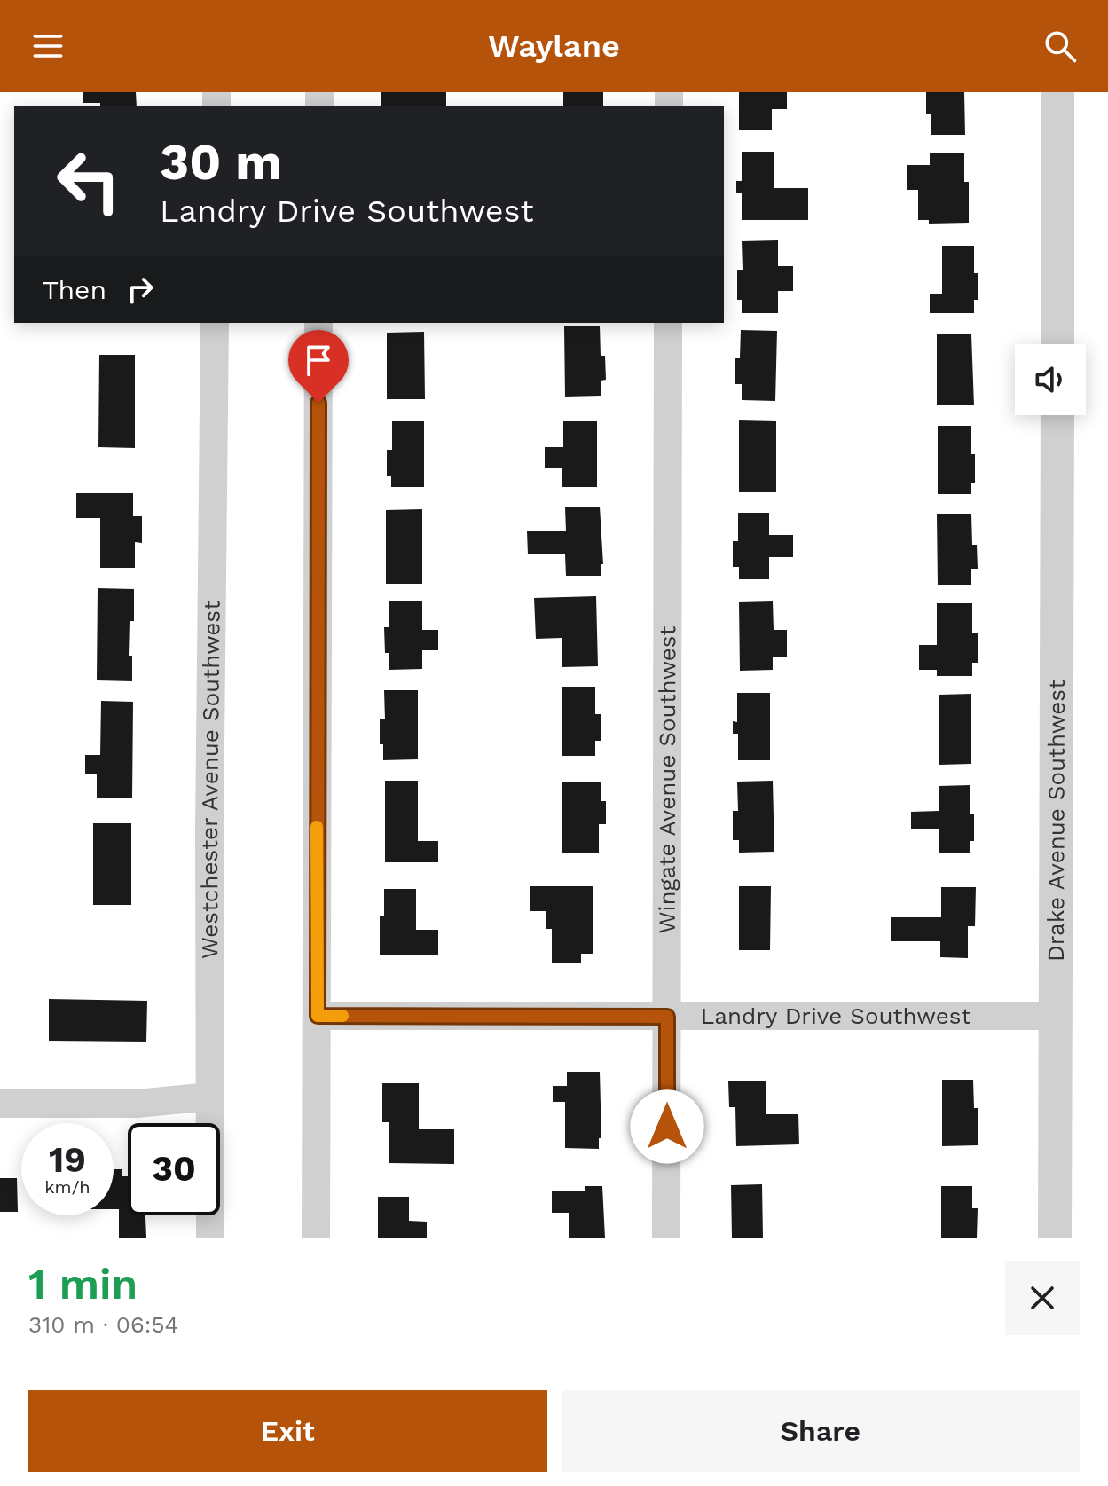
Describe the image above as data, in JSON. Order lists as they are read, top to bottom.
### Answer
{
  "streets": {
    "street": [
      "Westchester Avenue Southwest",
      "Wingate Avenue Southwest",
      "Drake Avenue Southwest",
      "Landry Drive Southwest"
    ]
  },
  "crossings": [
    ["Wingate Avenue Southwest", "Landry Drive Southwest"],
    ["Drake Avenue Southwest", "Landry Drive Southwest"]
  ],
  "page": {
    "header": "Waylane",
    "turn": ["30 m", "Landry Drive Southwest"],
    "then": "Then",
    "speed": "19 km/h",
    "limit": "30",
    "heading": ["1 min", "310 m · 06:54"],
    "buttons": ["Exit", "Share"]
  }
}
